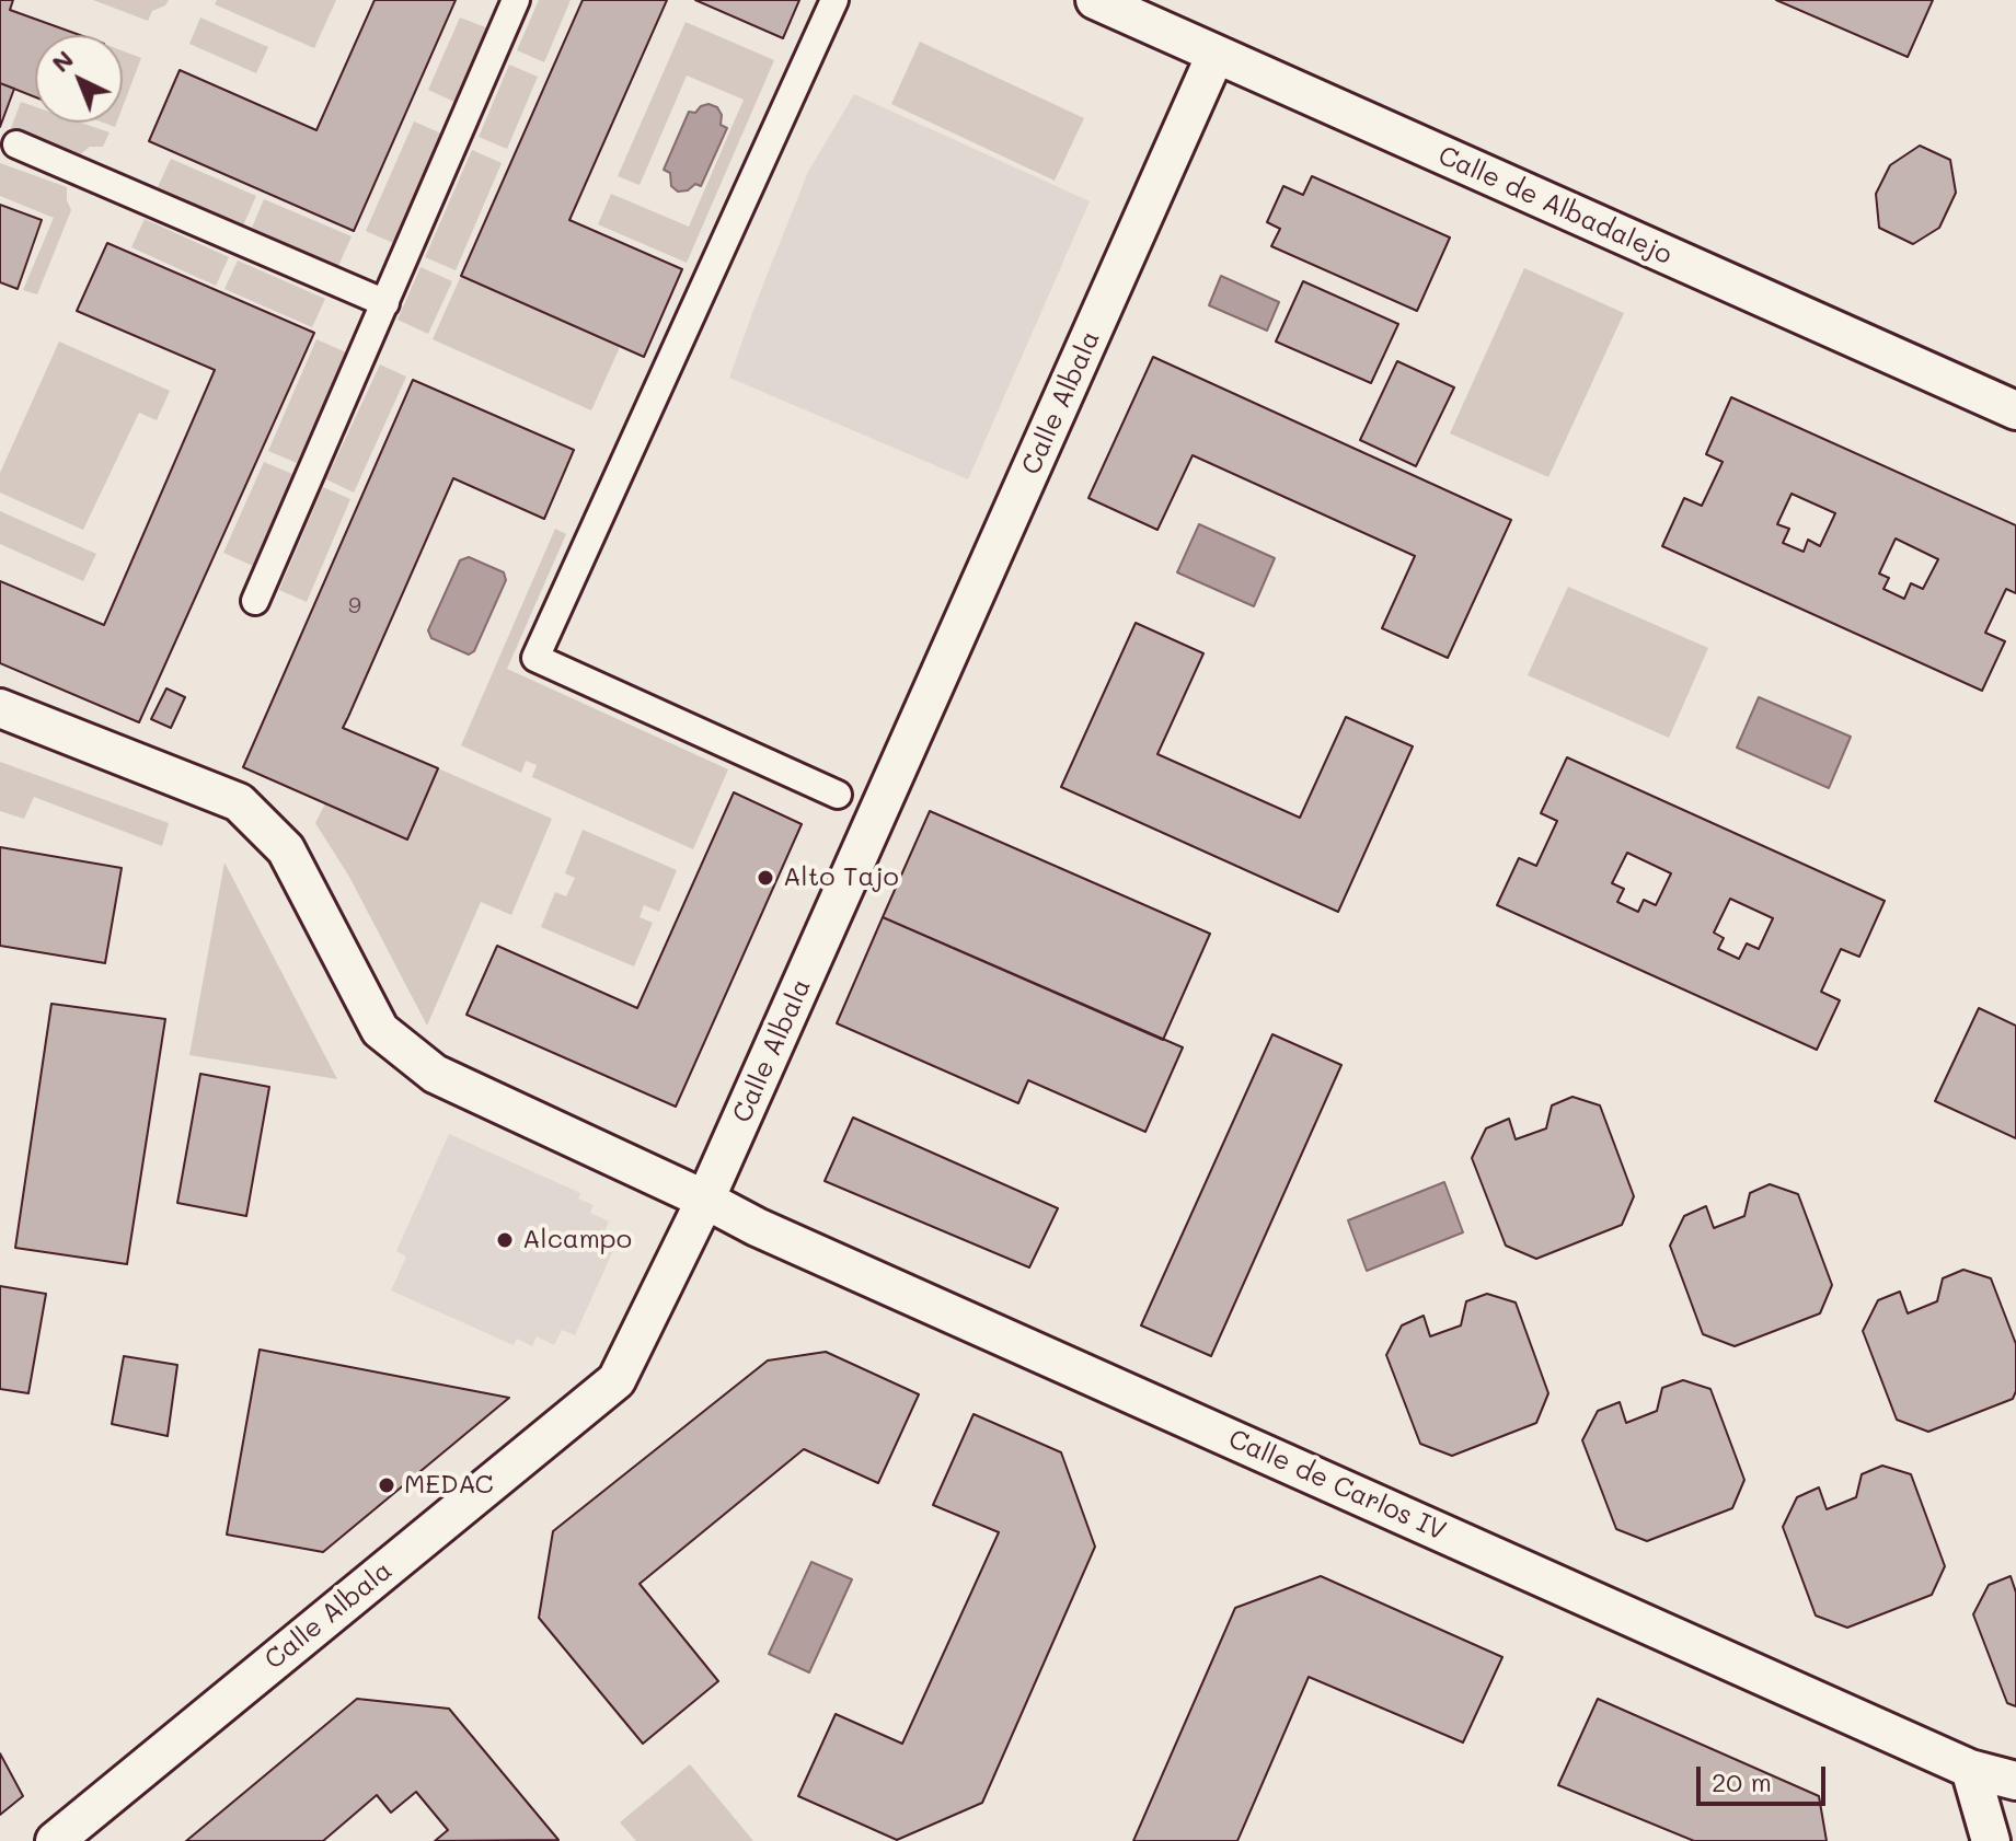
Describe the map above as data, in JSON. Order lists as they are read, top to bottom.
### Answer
{
  "streets": {
    "street": ["Calle de Albadalejo", "Calle Albala", "Calle de Carlos IV"]
  },
  "crossings": [
    ["Calle de Albadalejo", "Calle Albala"],
    ["Calle Albala", "Calle de Carlos IV"]
  ],
  "places": ["Alto Tajo", "Alcampo", "MEDAC"],
  "house_numbers": ["9"],
  "scale_bar": "20 m",
  "north": "top left"
}
